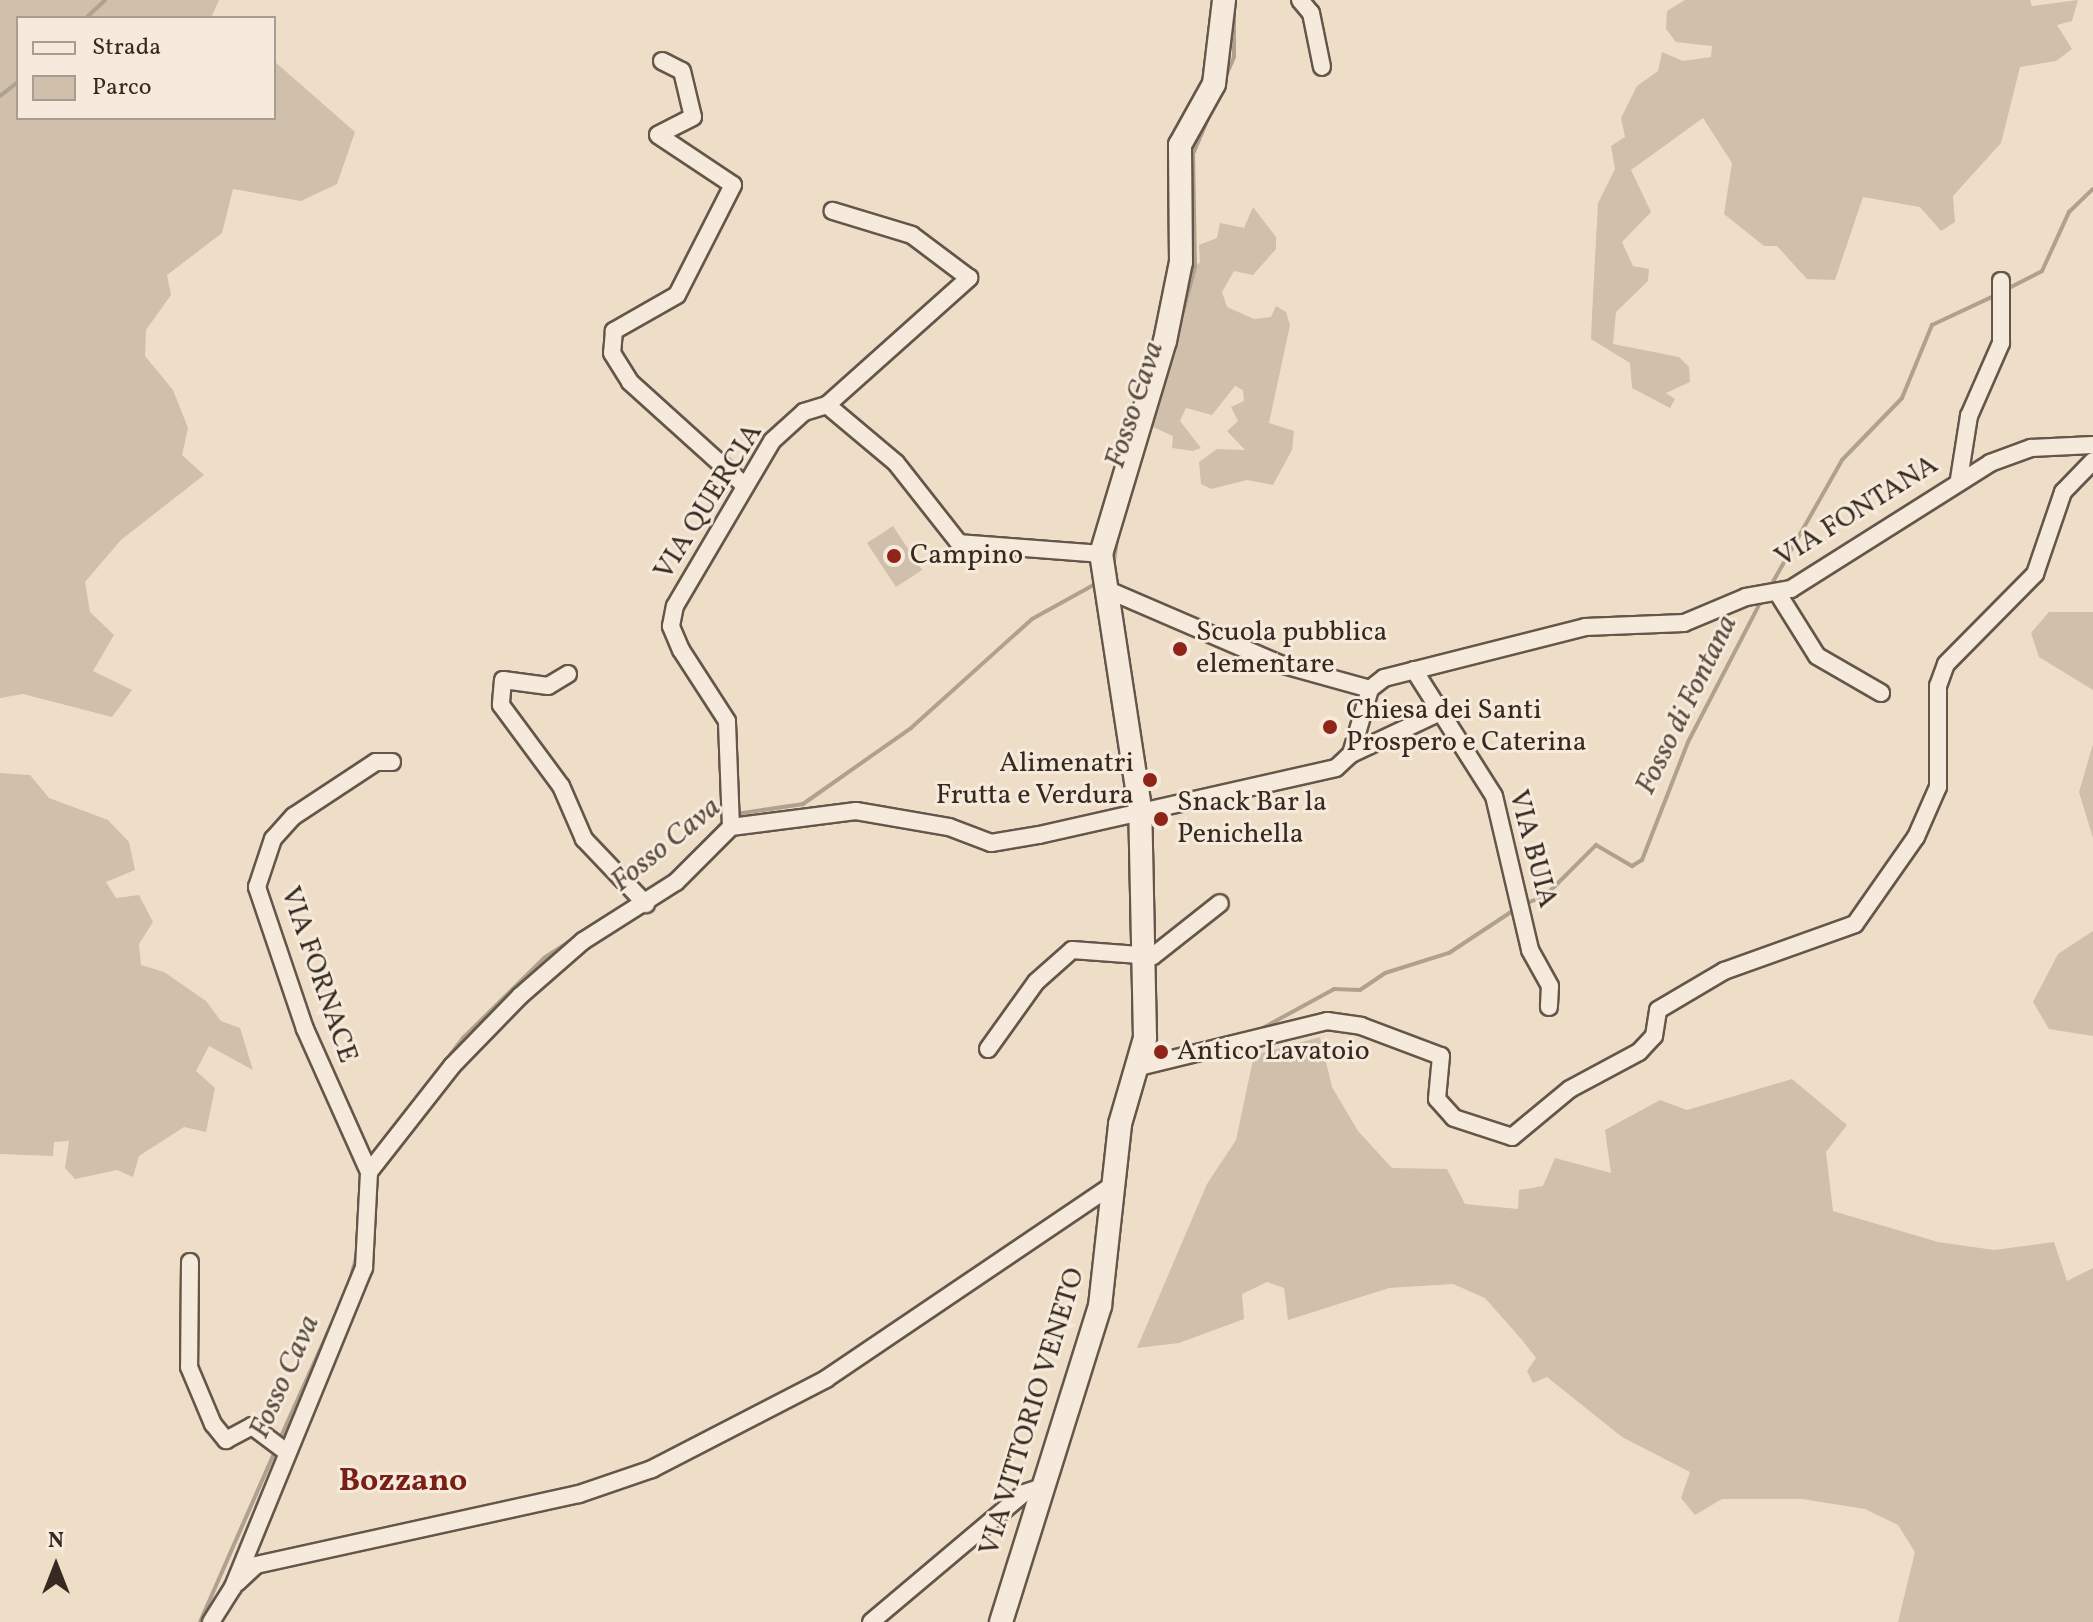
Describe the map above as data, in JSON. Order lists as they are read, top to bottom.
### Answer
{
  "streets": {
    "street": [
      "VIA QUERCIA",
      "VIA FONTANA",
      "VIA BUIA",
      "VIA FORNACE",
      "VIA VITTORIO VENETO"
    ]
  },
  "crossings": [
    ["VIA FONTANA", "VIA BUIA"]
  ],
  "districts": ["Bozzano"],
  "water": ["Fosso Cava", "Fosso di Fontana"],
  "places": [
    "Campino",
    "Scuola pubblica elementare",
    "Chiesa dei Santi Prospero e Caterina",
    "Alimenatri Frutta e Verdura",
    "Snack Bar la Penichella",
    "Antico Lavatoio"
  ],
  "legend": ["Strada", "Parco"],
  "north": "top"
}
